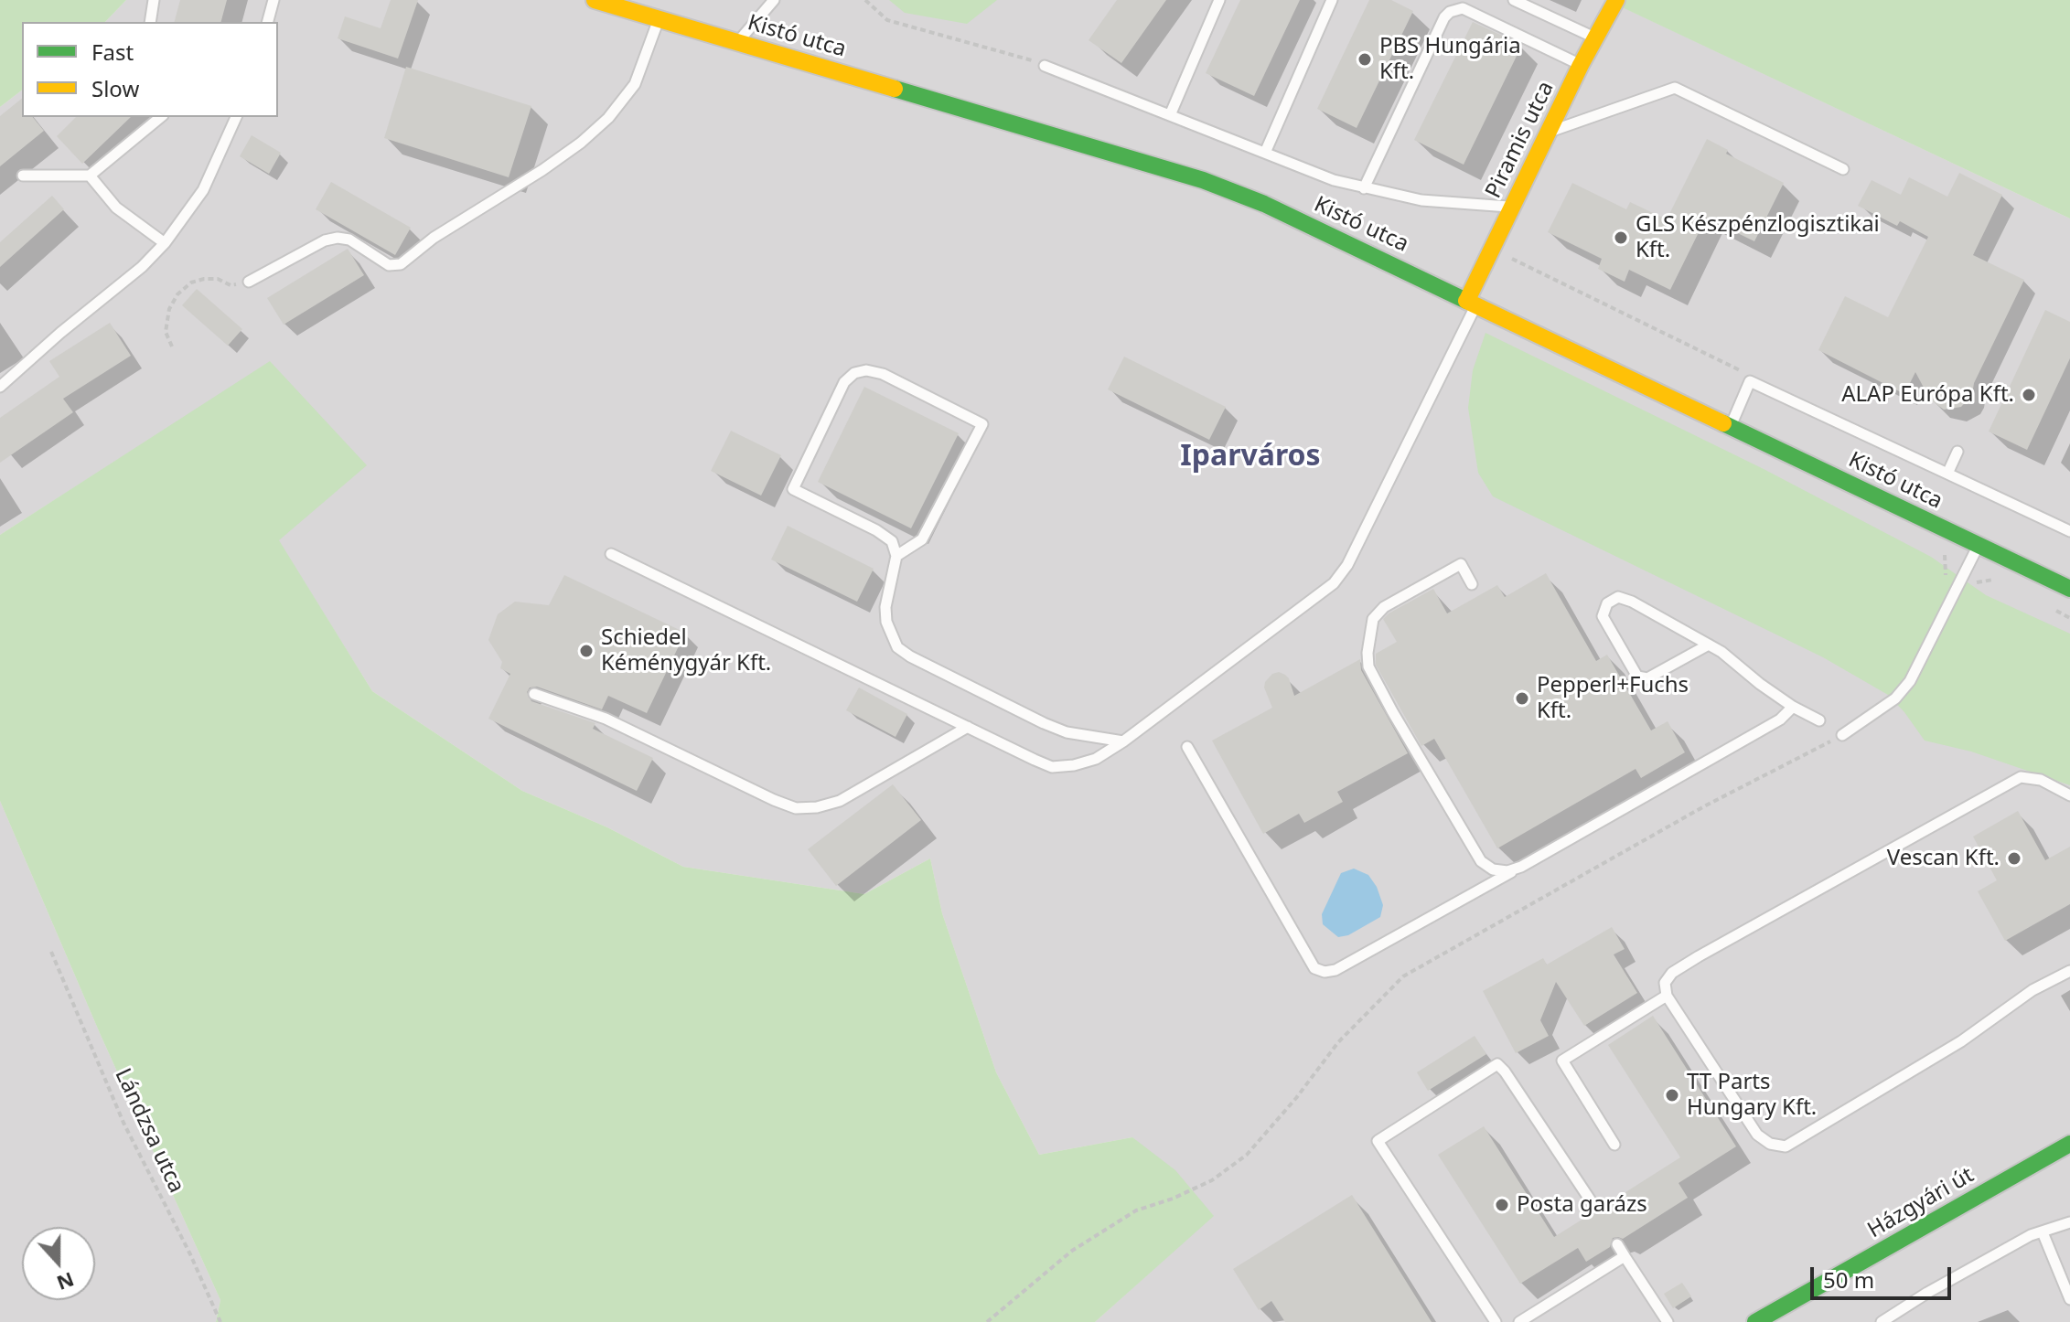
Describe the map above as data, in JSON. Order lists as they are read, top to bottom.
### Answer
{
  "streets": {
    "street": ["Kistó utca", "Piramis utca", "Házgyári út"],
    "path": ["Lándzsa utca"]
  },
  "crossings": [
    ["Kistó utca", "Piramis utca"]
  ],
  "districts": ["Iparváros"],
  "places": [
    "PBS Hungária Kft.",
    "GLS Készpénzlogisztikai Kft.",
    "ALAP Európa Kft.",
    "Schiedel Kéménygyár Kft.",
    "Pepperl+Fuchs Kft.",
    "Vescan Kft.",
    "TT Parts Hungary Kft.",
    "Posta garázs"
  ],
  "legend": ["Fast", "Slow"],
  "scale_bar": "50 m",
  "north": "bottom"
}
